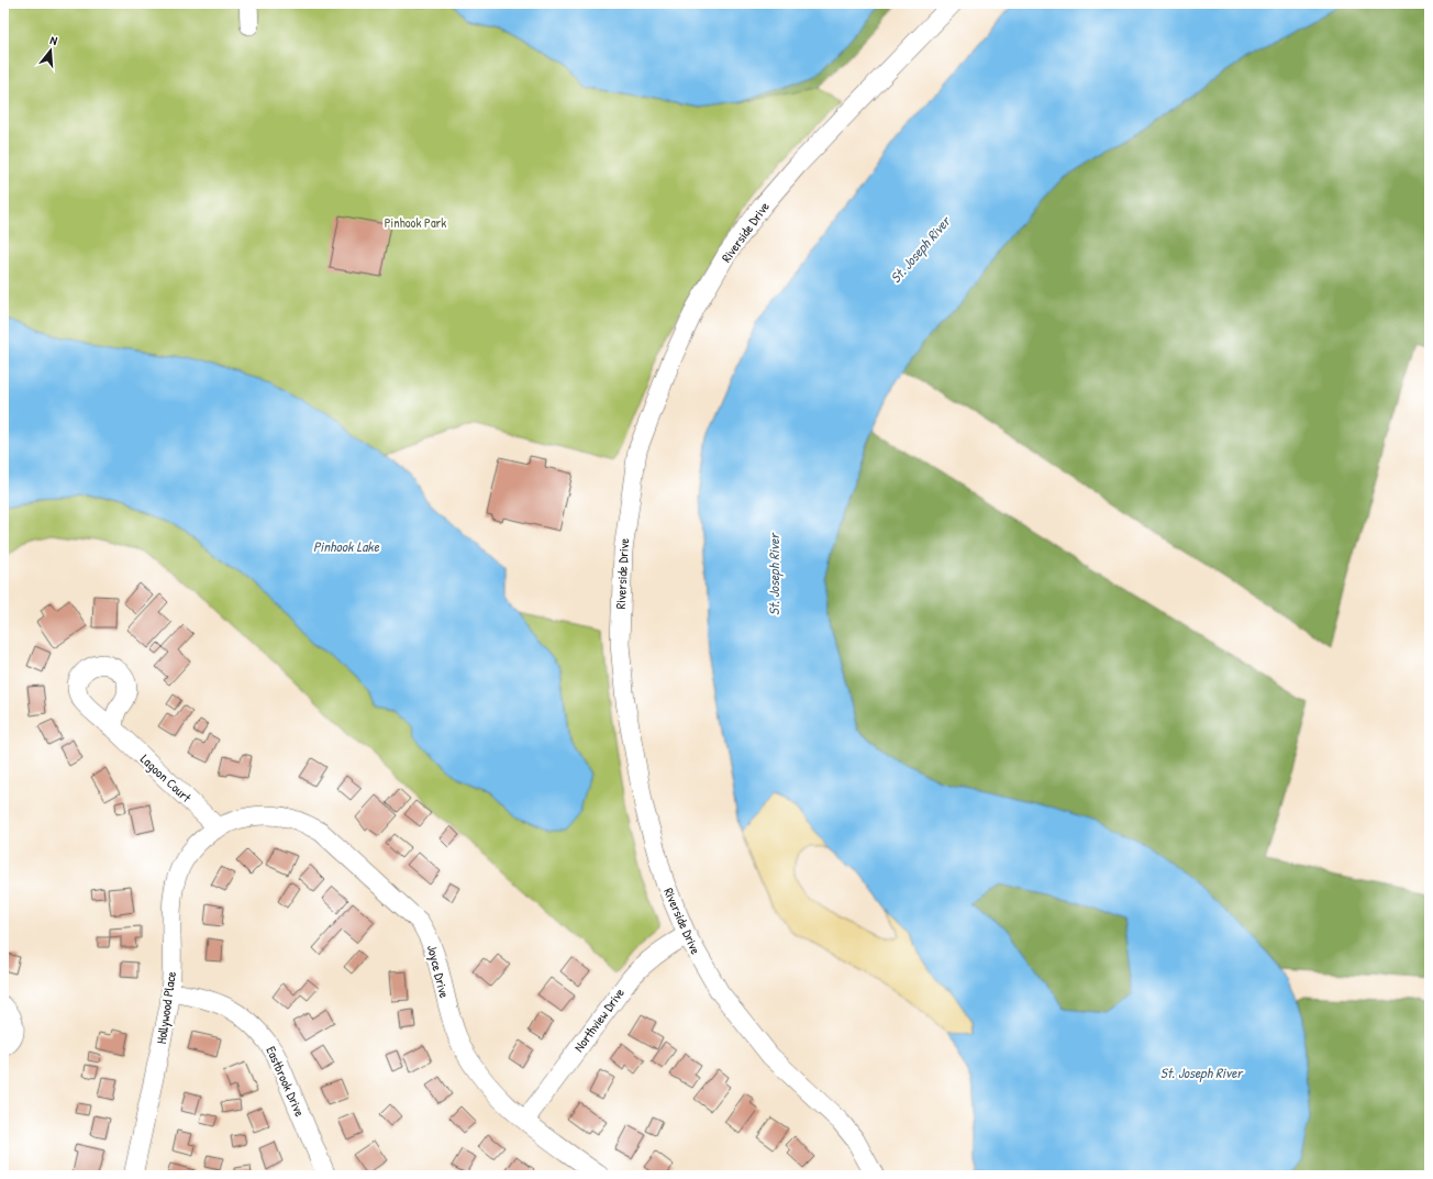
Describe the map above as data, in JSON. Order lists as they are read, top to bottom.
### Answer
{
  "streets": {
    "street": [
      "Riverside Drive",
      "Lagoon Court",
      "Joyce Drive",
      "Hollywood Place",
      "Northview Drive",
      "Eastbrook Drive"
    ]
  },
  "crossings": [
    ["Riverside Drive", "Northview Drive"],
    ["Lagoon Court", "Joyce Drive"],
    ["Lagoon Court", "Hollywood Place"],
    ["Joyce Drive", "Hollywood Place"],
    ["Joyce Drive", "Northview Drive"],
    ["Hollywood Place", "Eastbrook Drive"]
  ],
  "water": ["St. Joseph River", "Pinhook Lake"],
  "parks": ["Pinhook Park"],
  "north": "top"
}
